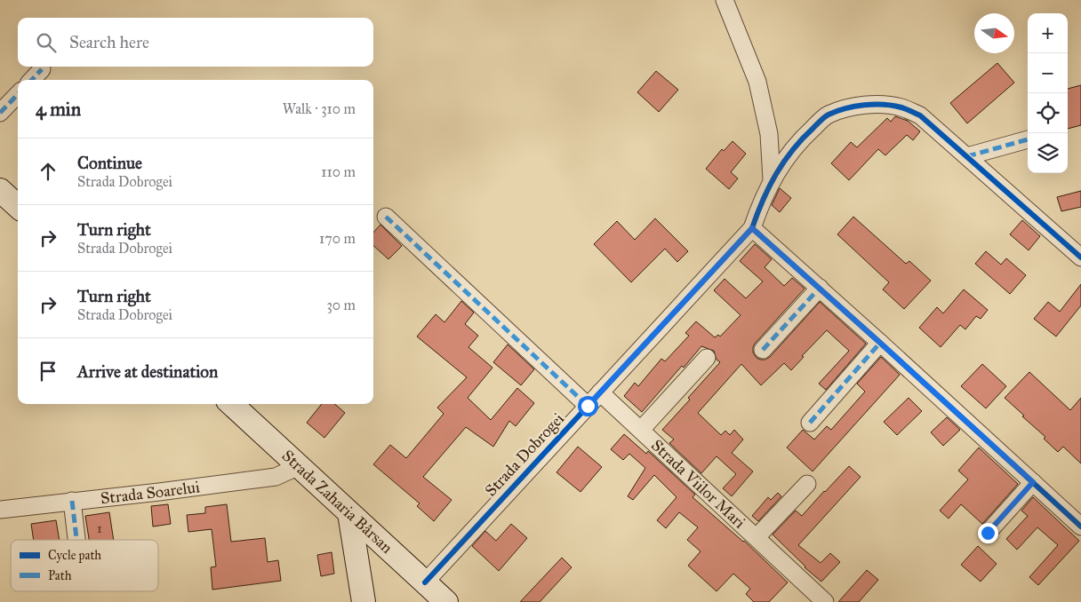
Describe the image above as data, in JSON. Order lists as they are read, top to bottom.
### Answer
{
  "streets": {
    "main road": ["Strada Zaharia Bârsan"],
    "street": ["Strada Dobrogei", "Strada Viilor Mari", "Strada Soarelui"]
  },
  "crossings": [
    ["Strada Dobrogei", "Strada Viilor Mari"],
    ["Strada Dobrogei", "Strada Zaharia Bârsan"],
    ["Strada Soarelui", "Strada Zaharia Bârsan"]
  ],
  "house_numbers": ["1"],
  "legend": ["Cycle path", "Path"],
  "north": "right",
  "page": {
    "map_buttons": ["+", "−"],
    "search": "Search here",
    "heading": ["4 min", "Walk · 310 m"],
    "list": [
      ["Continue", "Strada Dobrogei", "110 m"],
      ["Turn right", "Strada Dobrogei", "170 m"],
      ["Turn right", "Strada Dobrogei", "30 m"],
      "Arrive at destination"
    ]
  }
}
